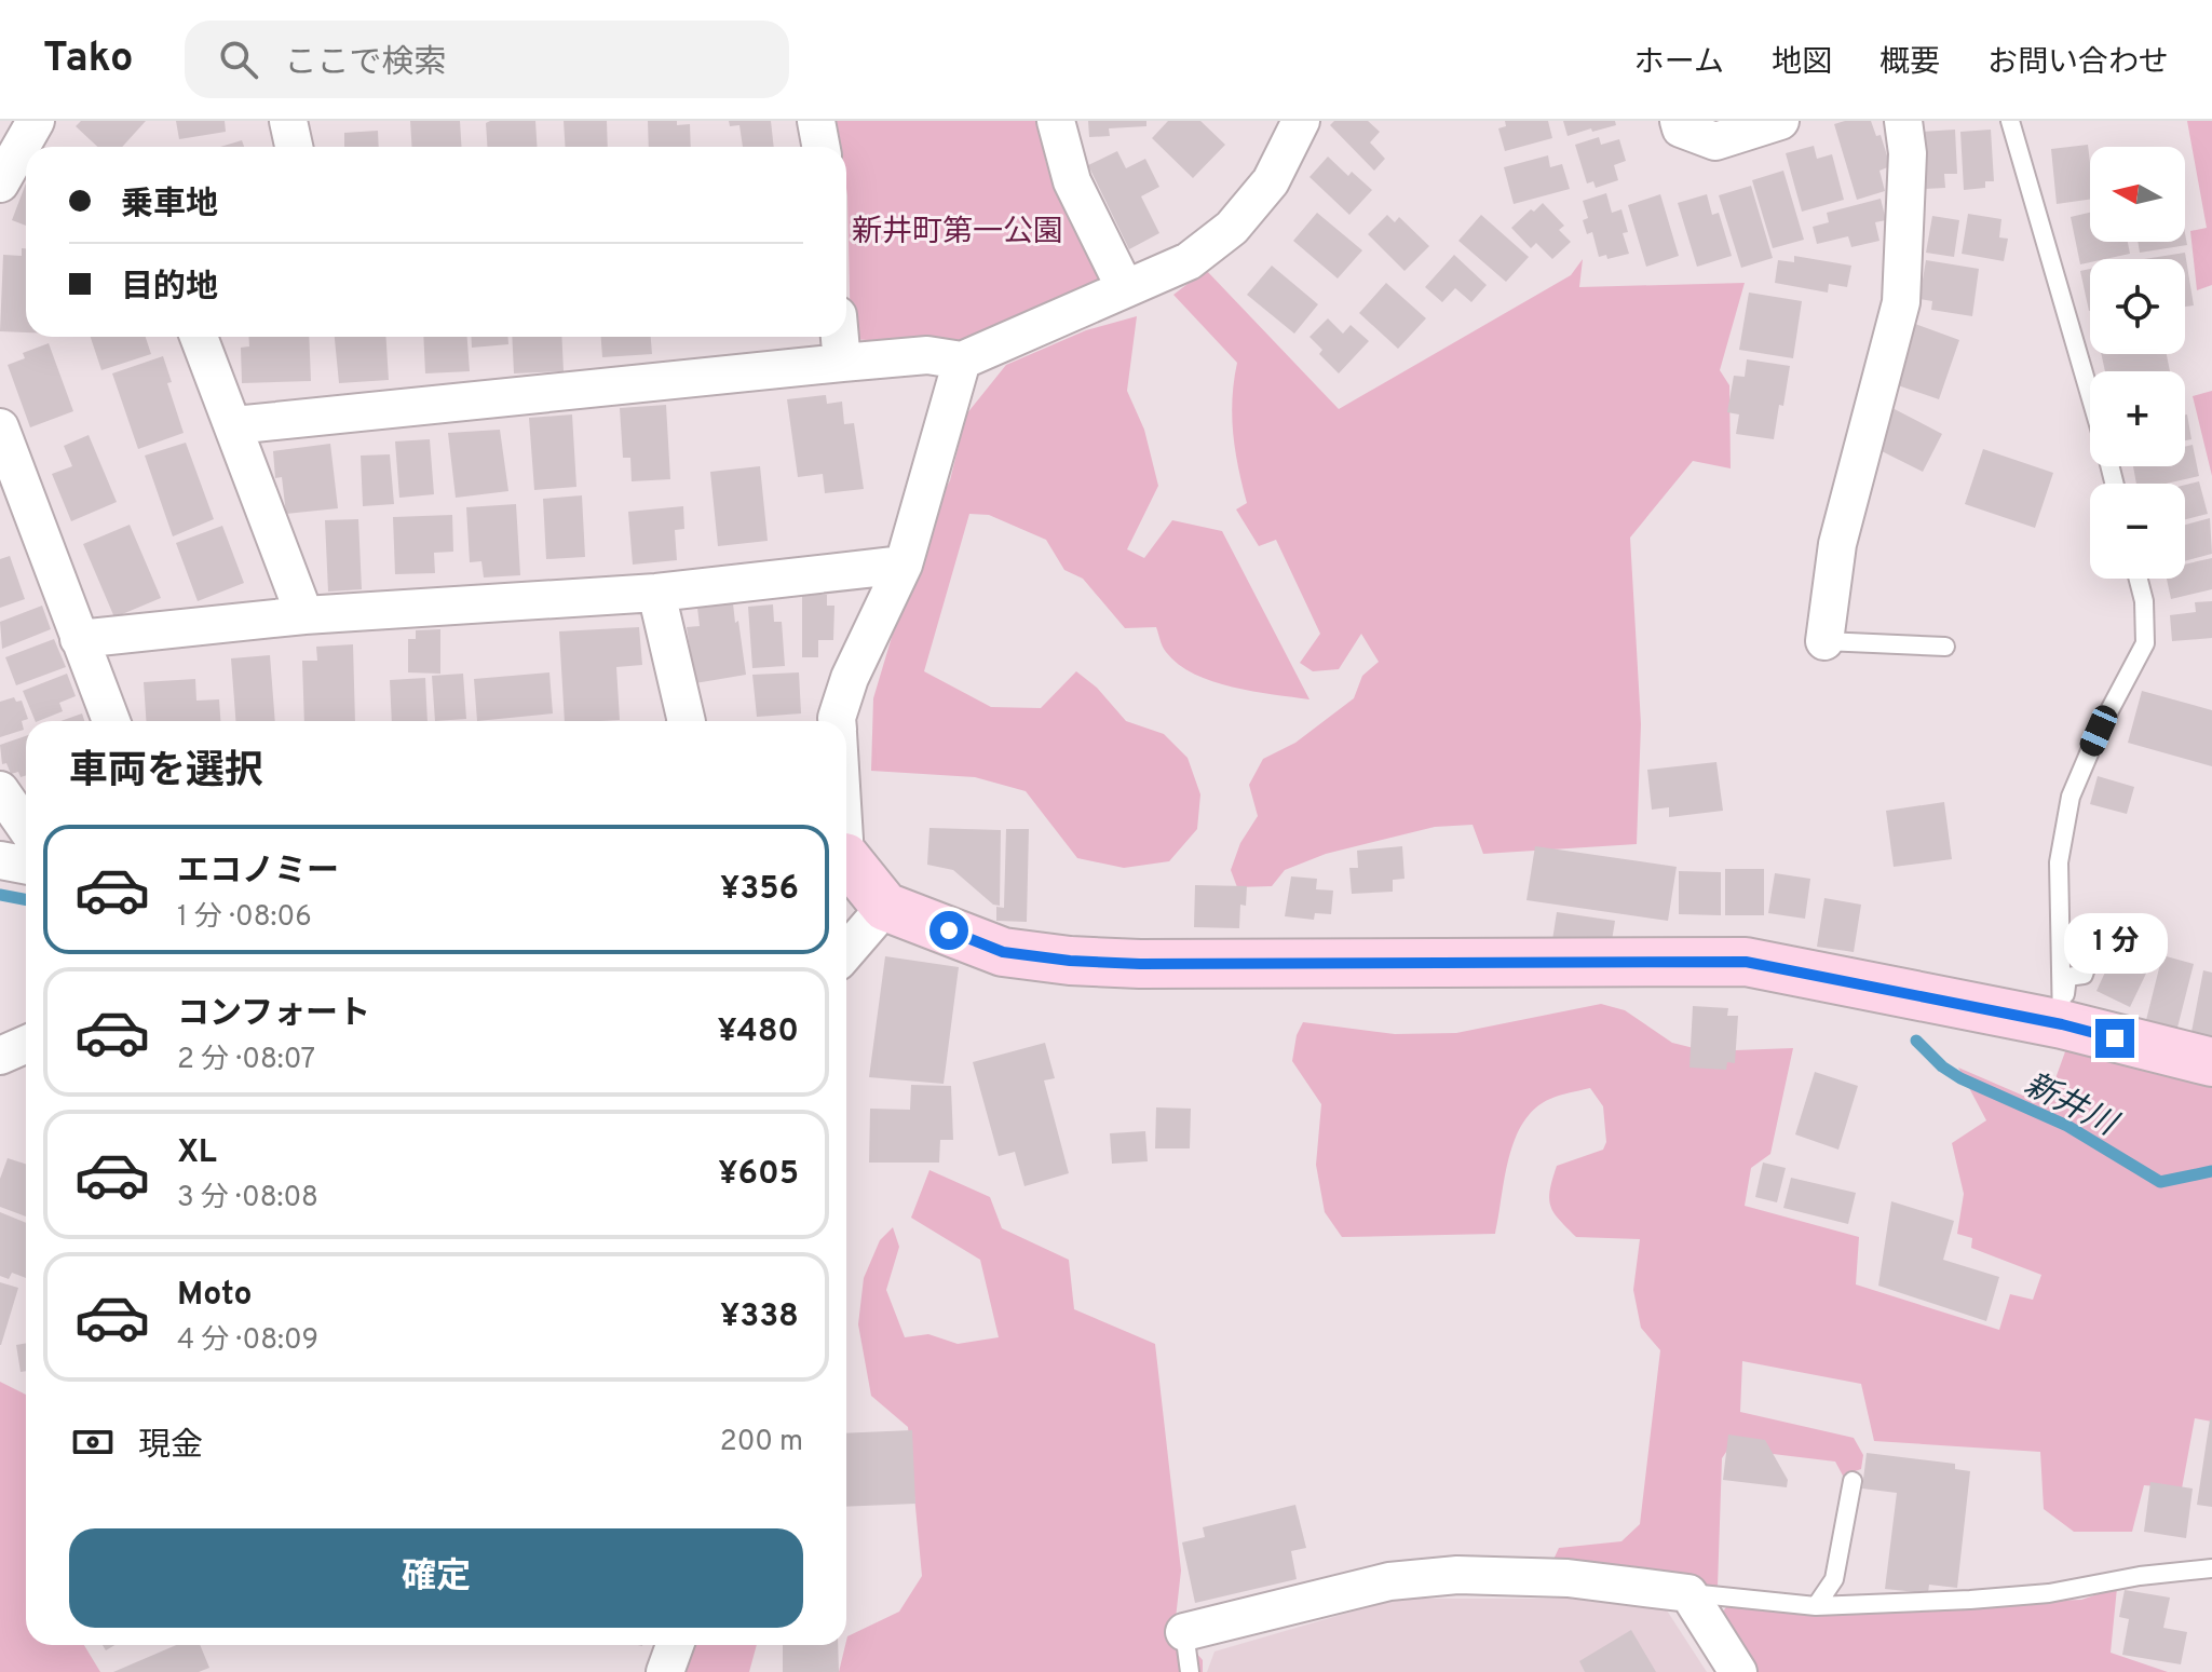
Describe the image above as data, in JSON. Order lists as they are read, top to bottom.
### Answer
{
  "water": ["新井川"],
  "parks": ["新井町第一公園"],
  "north": "left",
  "page": {
    "header": "Tako",
    "search": "ここで検索",
    "nav": [
      "ホーム",
      "地図",
      "概要",
      "お問い合わせ"
    ],
    "map_buttons": ["+", "−"],
    "banner": ["乗車地", "目的地"],
    "heading": "車両を選択",
    "list": [
      {
        "name": "エコノミー",
        "note": "1 分 · 08:06",
        "value": "¥356"
      },
      {
        "name": "コンフォート",
        "note": "2 分 · 08:07",
        "value": "¥480"
      },
      {
        "name": "XL",
        "note": "3 分 · 08:08",
        "value": "¥605"
      },
      {
        "name": "Moto",
        "note": "4 分 · 08:09",
        "value": "¥338"
      }
    ],
    "bubble": "1 分",
    "pay": ["現金", "200 m"],
    "buttons": "確定"
  }
}
